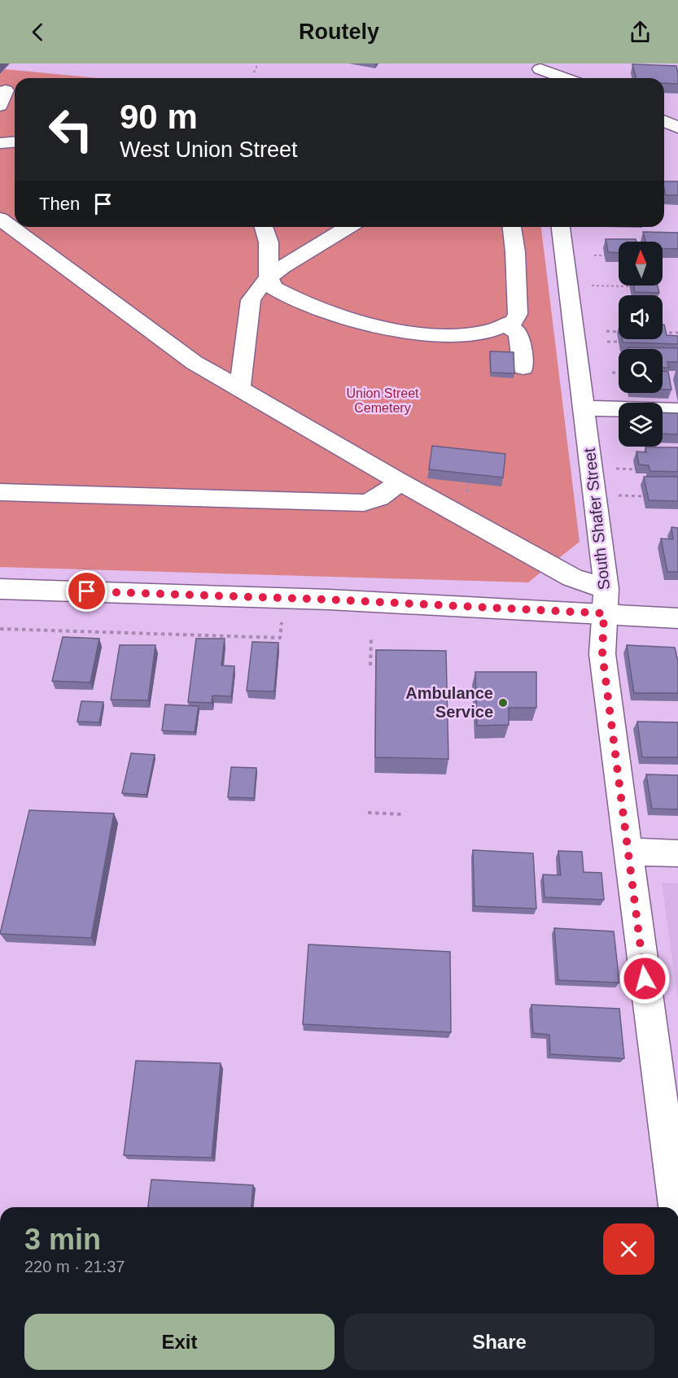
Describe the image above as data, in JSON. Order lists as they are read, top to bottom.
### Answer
{
  "streets": {
    "street": ["South Shafer Street"]
  },
  "parks": ["Union Street Cemetery"],
  "places": ["Ambulance Service"],
  "north": "top",
  "page": {
    "header": "Routely",
    "turn": ["90 m", "West Union Street"],
    "then": "Then",
    "heading": ["3 min", "220 m · 21:37"],
    "buttons": ["Exit", "Share"]
  }
}
